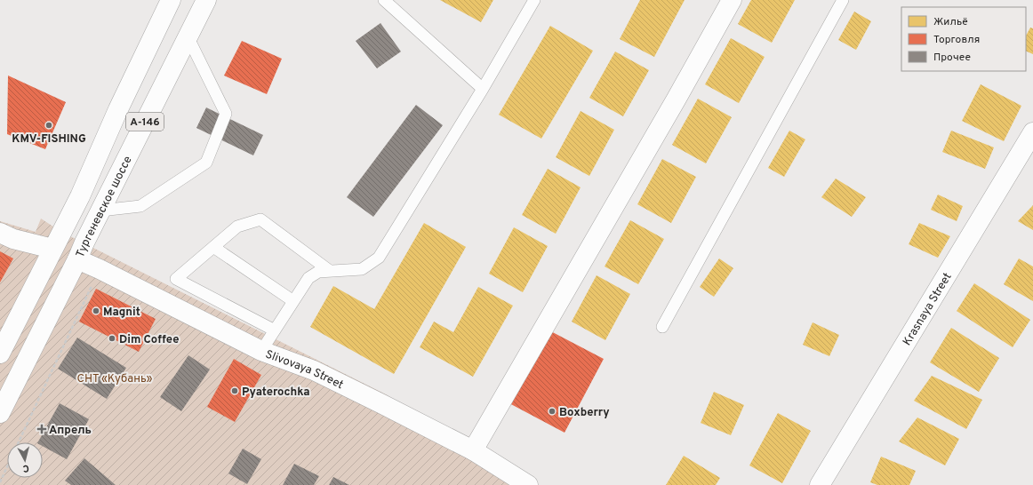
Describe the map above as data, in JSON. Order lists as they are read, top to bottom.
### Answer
{
  "streets": {
    "main road": [
      "А-146",
      "Тургеневское шоссе",
      "Krasnaya Street",
      "Slivovaya Street"
    ]
  },
  "crossings": [
    ["Тургеневское шоссе", "Slivovaya Street"]
  ],
  "parks": ["СНТ «Кубань»"],
  "places": {
    "other": [
      "KMV-FISHING",
      "Magnit",
      "Dim Coffee",
      "Pyaterochka",
      "Boxberry"
    ],
    "health": ["Апрель"]
  },
  "legend": ["Жильё", "Торговля", "Прочее"],
  "north": "bottom"
}
